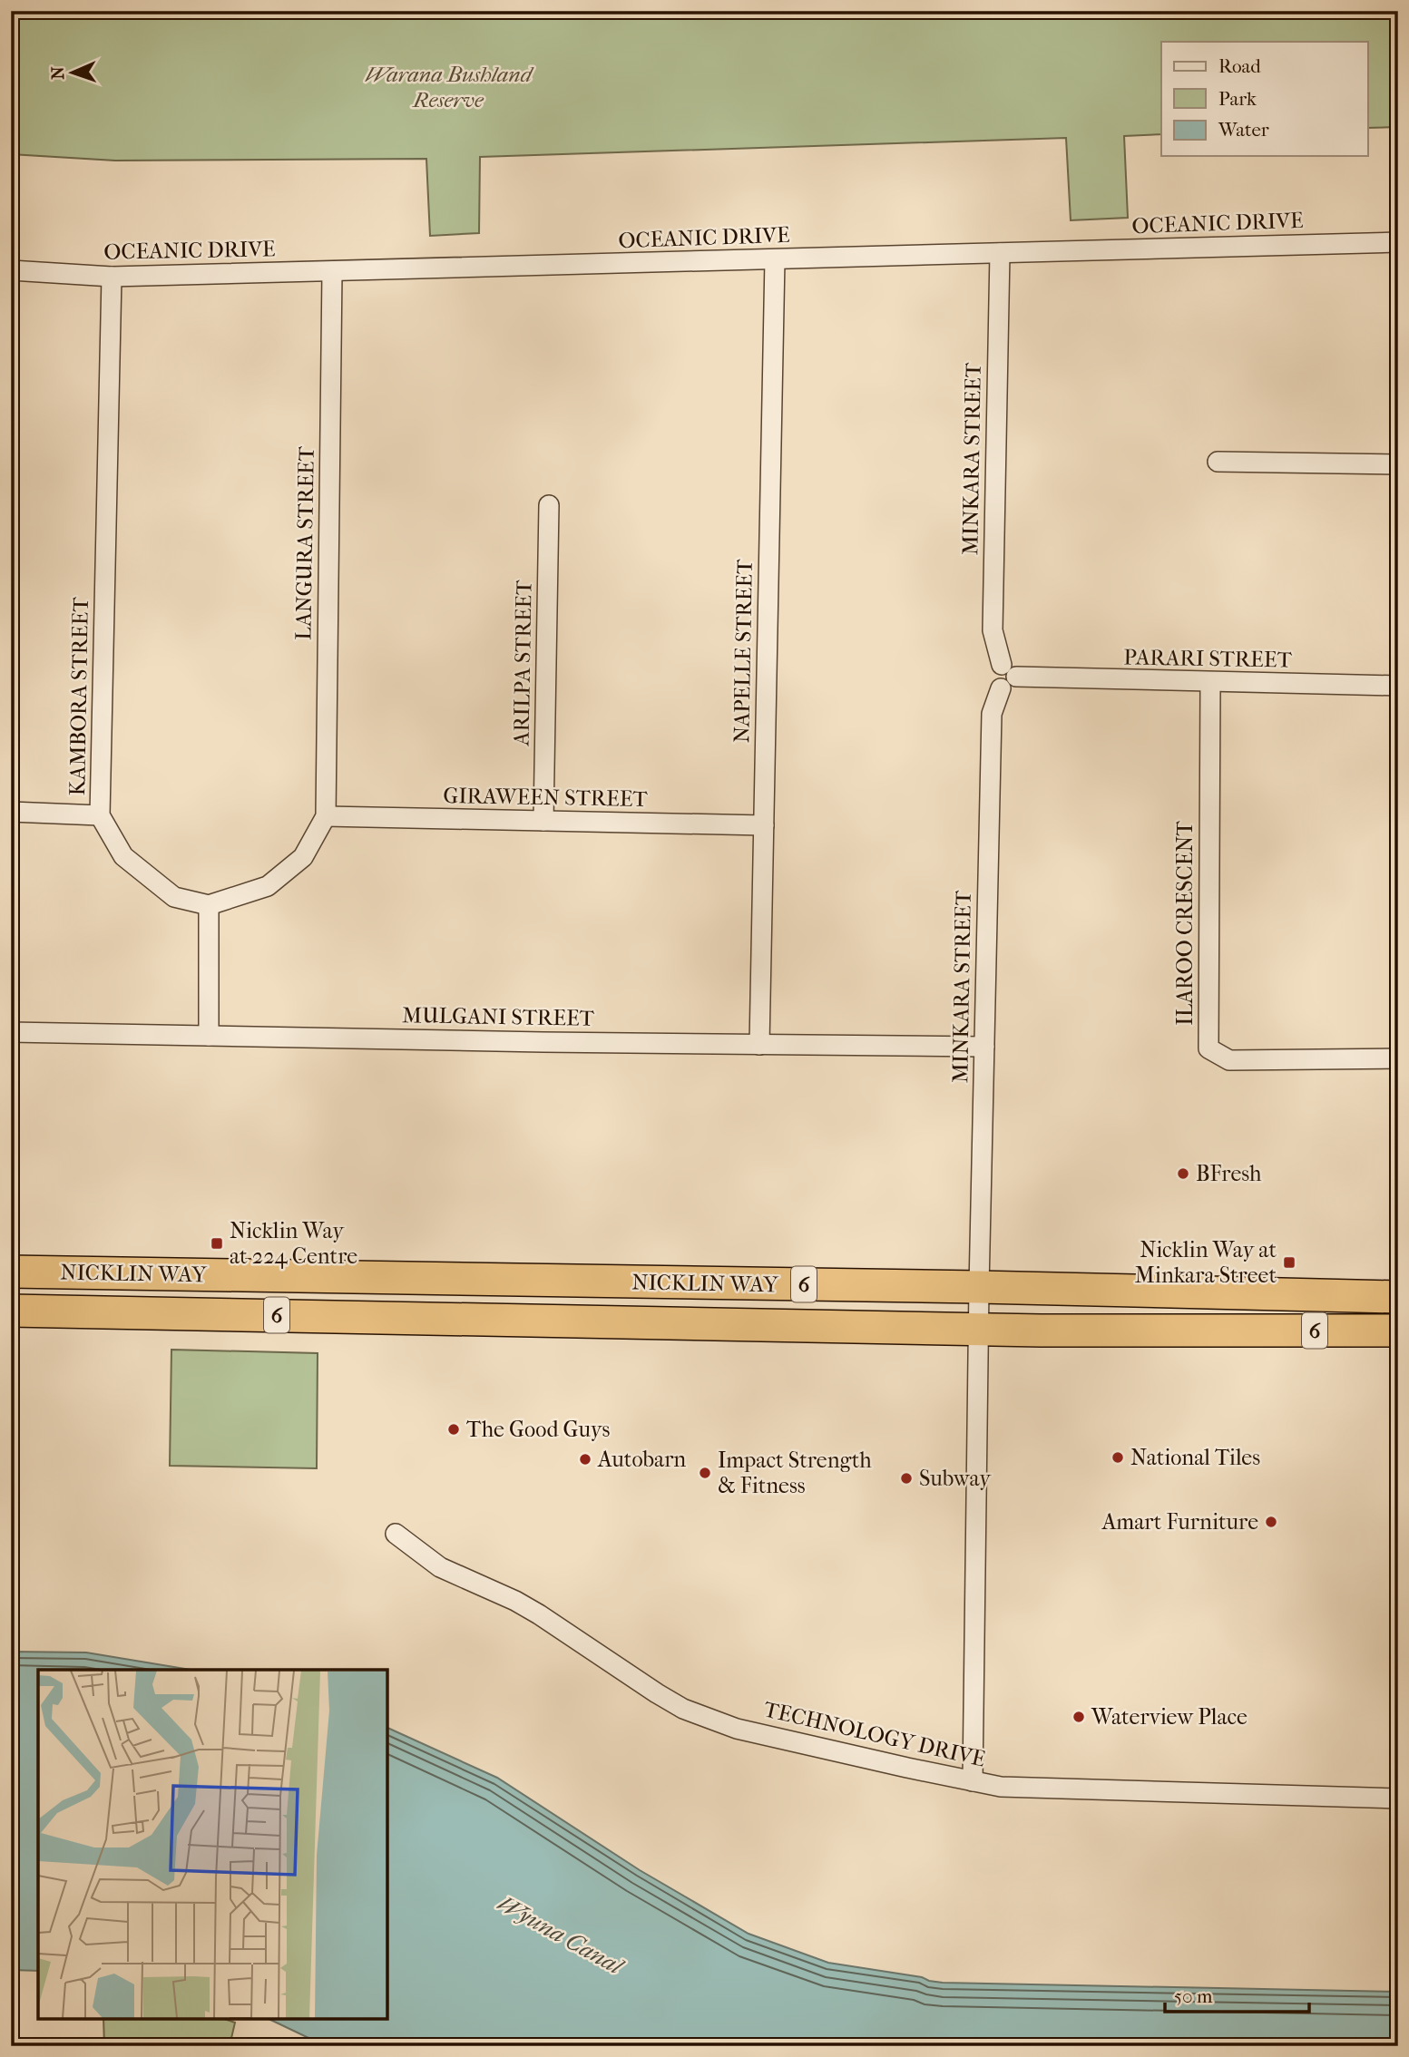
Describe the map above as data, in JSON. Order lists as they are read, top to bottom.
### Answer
{
  "streets": {
    "highway": ["NICKLIN WAY", "6"],
    "street": [
      "OCEANIC DRIVE",
      "MINKARA STREET",
      "LANGURA STREET",
      "NAPELLE STREET",
      "PARARI STREET",
      "ARILPA STREET",
      "KAMBORA STREET",
      "GIRAWEEN STREET",
      "ILAROO CRESCENT",
      "MULGANI STREET",
      "TECHNOLOGY DRIVE"
    ]
  },
  "crossings": [
    ["OCEANIC DRIVE", "MINKARA STREET"],
    ["OCEANIC DRIVE", "LANGURA STREET"],
    ["OCEANIC DRIVE", "NAPELLE STREET"],
    ["OCEANIC DRIVE", "KAMBORA STREET"],
    ["MINKARA STREET", "PARARI STREET"],
    ["MINKARA STREET", "MULGANI STREET"],
    ["MINKARA STREET", "NICKLIN WAY"],
    ["MINKARA STREET", "TECHNOLOGY DRIVE"],
    ["LANGURA STREET", "GIRAWEEN STREET"],
    ["NAPELLE STREET", "GIRAWEEN STREET"],
    ["NAPELLE STREET", "MULGANI STREET"],
    ["PARARI STREET", "ILAROO CRESCENT"],
    ["ARILPA STREET", "GIRAWEEN STREET"]
  ],
  "water": ["Wyuna Canal"],
  "parks": ["Warana Bushland Reserve"],
  "places": {
    "other": [
      "BFresh",
      "The Good Guys",
      "National Tiles",
      "Autobarn",
      "Impact Strength & Fitness",
      "Subway",
      "Amart Furniture",
      "Waterview Place"
    ],
    "transit": ["Nicklin Way at 224 Centre", "Nicklin Way at Minkara Street"]
  },
  "legend": ["Road", "Park", "Water"],
  "scale_bar": "50 m",
  "north": "left"
}
